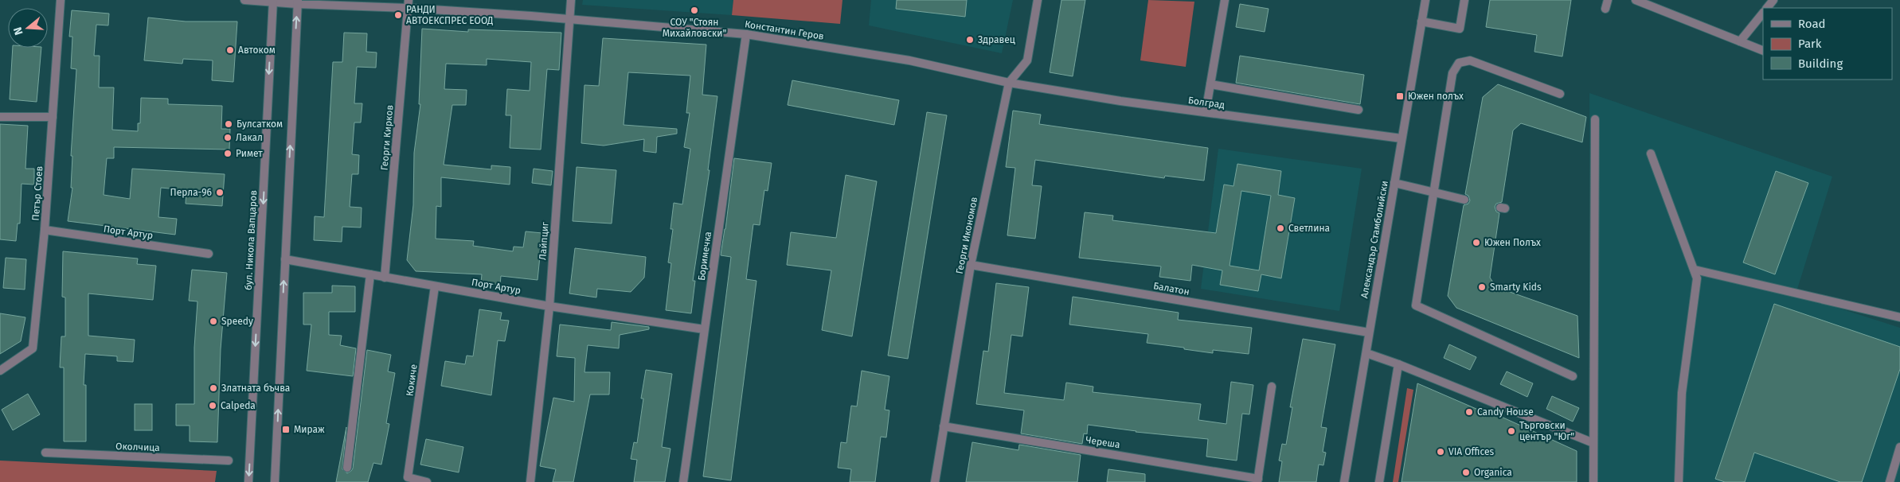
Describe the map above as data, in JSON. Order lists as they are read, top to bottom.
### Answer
{
  "streets": {
    "street": [
      "Константин Геров",
      "Болград",
      "Георги Кирков",
      "Петър Стоев",
      "Порт Артур",
      "Георги Икономов",
      "Александър Стамболийски",
      "бул. Никола Вапцаров",
      "Лайпциг",
      "Боримечка",
      "Балатон",
      "Кокиче",
      "Череша",
      "Околчица"
    ]
  },
  "crossings": [
    ["Константин Геров", "Болград"],
    ["Константин Геров", "Георги Кирков"],
    ["Константин Геров", "Георги Икономов"],
    ["Константин Геров", "бул. Никола Вапцаров"],
    ["Константин Геров", "Лайпциг"],
    ["Константин Геров", "Боримечка"],
    ["Болград", "Георги Икономов"],
    ["Болград", "Александър Стамболийски"],
    ["Георги Кирков", "Порт Артур"],
    ["Петър Стоев", "Порт Артур"],
    ["Порт Артур", "Лайпциг"],
    ["Порт Артур", "Боримечка"],
    ["Порт Артур", "Кокиче"],
    ["Георги Икономов", "Балатон"],
    ["Георги Икономов", "Череша"],
    ["Александър Стамболийски", "Балатон"]
  ],
  "places": {
    "other": [
      "СОУ \"Стоян Михайловски\"",
      "РАНДИ АВТОЕКСПРЕС ЕООД",
      "Здравец",
      "Автоком",
      "Булсатком",
      "Лакал",
      "Римет",
      "Перла-96",
      "Светлина",
      "Южен Полъх",
      "Smarty Kids",
      "Speedy",
      "Златната бъчва",
      "Calpeda",
      "Candy House",
      "Търговски център \"Юг\"",
      "VIA Offices",
      "Organica"
    ],
    "transit": ["Южен полъх", "Мираж"]
  },
  "legend": ["Road", "Park", "Building"],
  "north": "left"
}
